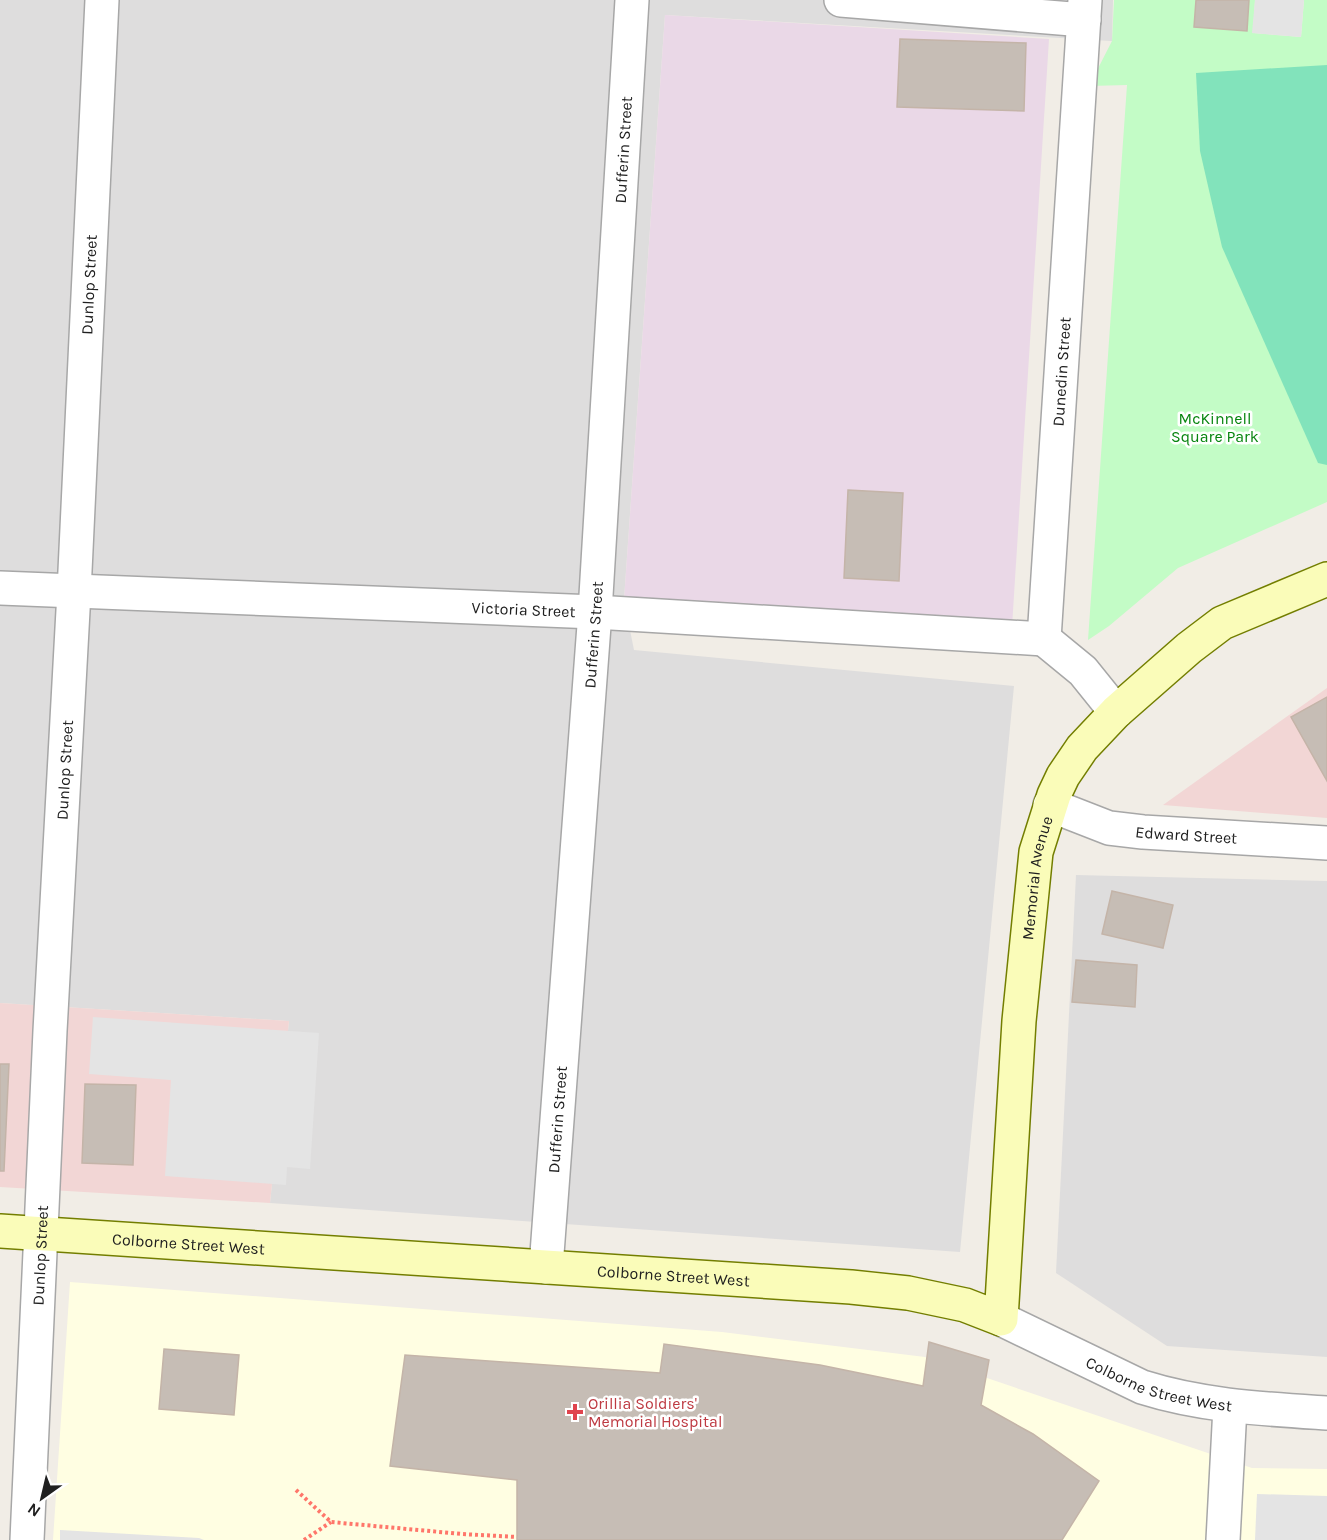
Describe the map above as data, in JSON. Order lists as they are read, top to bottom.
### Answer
{
  "streets": {
    "main road": ["Memorial Avenue", "Colborne Street West"],
    "street": [
      "Dufferin Street",
      "Dunlop Street",
      "Dunedin Street",
      "Victoria Street",
      "Edward Street"
    ]
  },
  "crossings": [
    ["Dufferin Street", "Victoria Street"],
    ["Dufferin Street", "Colborne Street West"],
    ["Dunlop Street", "Victoria Street"],
    ["Dunlop Street", "Colborne Street West"],
    ["Dunedin Street", "Victoria Street"],
    ["Edward Street", "Memorial Avenue"],
    ["Memorial Avenue", "Colborne Street West"]
  ],
  "parks": ["McKinnell Square Park"],
  "places": {
    "health": ["Orillia Soldiers' Memorial Hospital"]
  },
  "north": "bottom left"
}
